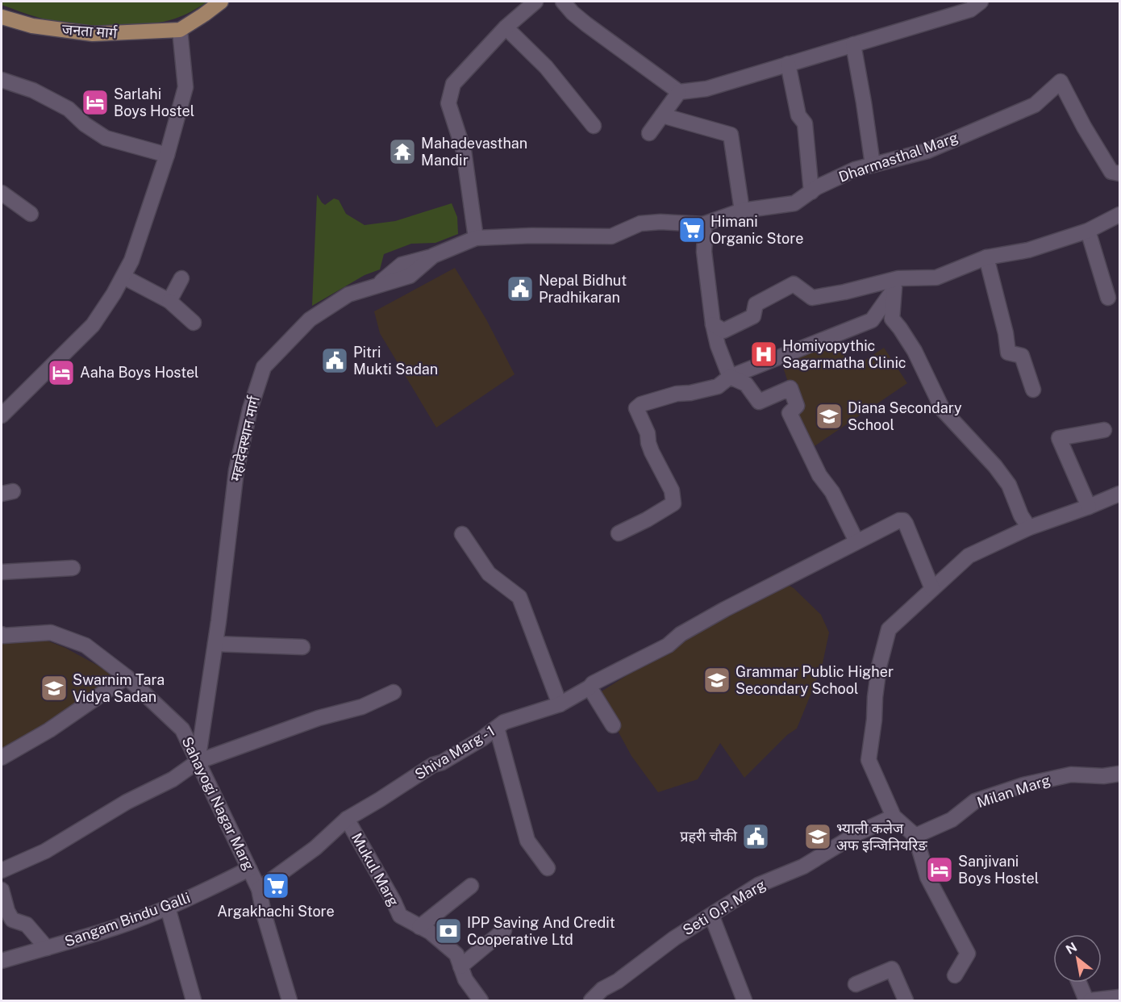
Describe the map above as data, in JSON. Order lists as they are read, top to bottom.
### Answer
{
  "streets": {
    "main road": ["जनता मार्ग"],
    "street": [
      "Dharmasthal Marg",
      "महादेवस्थान मार्ग",
      "Shiva Marg - 1",
      "Milan Marg",
      "Sahayogi Nagar Marg",
      "Mukul Marg",
      "Seti O.P. Marg",
      "Sangam Bindu Galli"
    ]
  },
  "crossings": [
    ["Dharmasthal Marg", "महादेवस्थान मार्ग"],
    ["महादेवस्थान मार्ग", "Sahayogi Nagar Marg"],
    ["Shiva Marg - 1", "Sahayogi Nagar Marg"],
    ["Shiva Marg - 1", "Mukul Marg"],
    ["Sahayogi Nagar Marg", "Sangam Bindu Galli"]
  ],
  "places": {
    "hotel": ["Sarlahi Boys Hostel", "Aaha Boys Hostel", "Sanjivani Boys Hostel"],
    "temple": ["Mahadevasthan Mandir"],
    "supermarket": ["Himani Organic Store", "Argakhachi Store"],
    "public building": ["Nepal Bidhut Pradhikaran", "Pitri Mukti Sadan", "प्रहरी चौकी"],
    "hospital": ["Homiyopythic Sagarmatha Clinic"],
    "school or university": [
      "Diana Secondary School",
      "Grammar Public Higher Secondary School",
      "Swarnim Tara Vidya Sadan",
      "भ्याली कलेज अफ इन्जिनियरिङ"
    ],
    "bank": ["IPP Saving And Credit Cooperative Ltd"]
  },
  "north": "top left"
}
